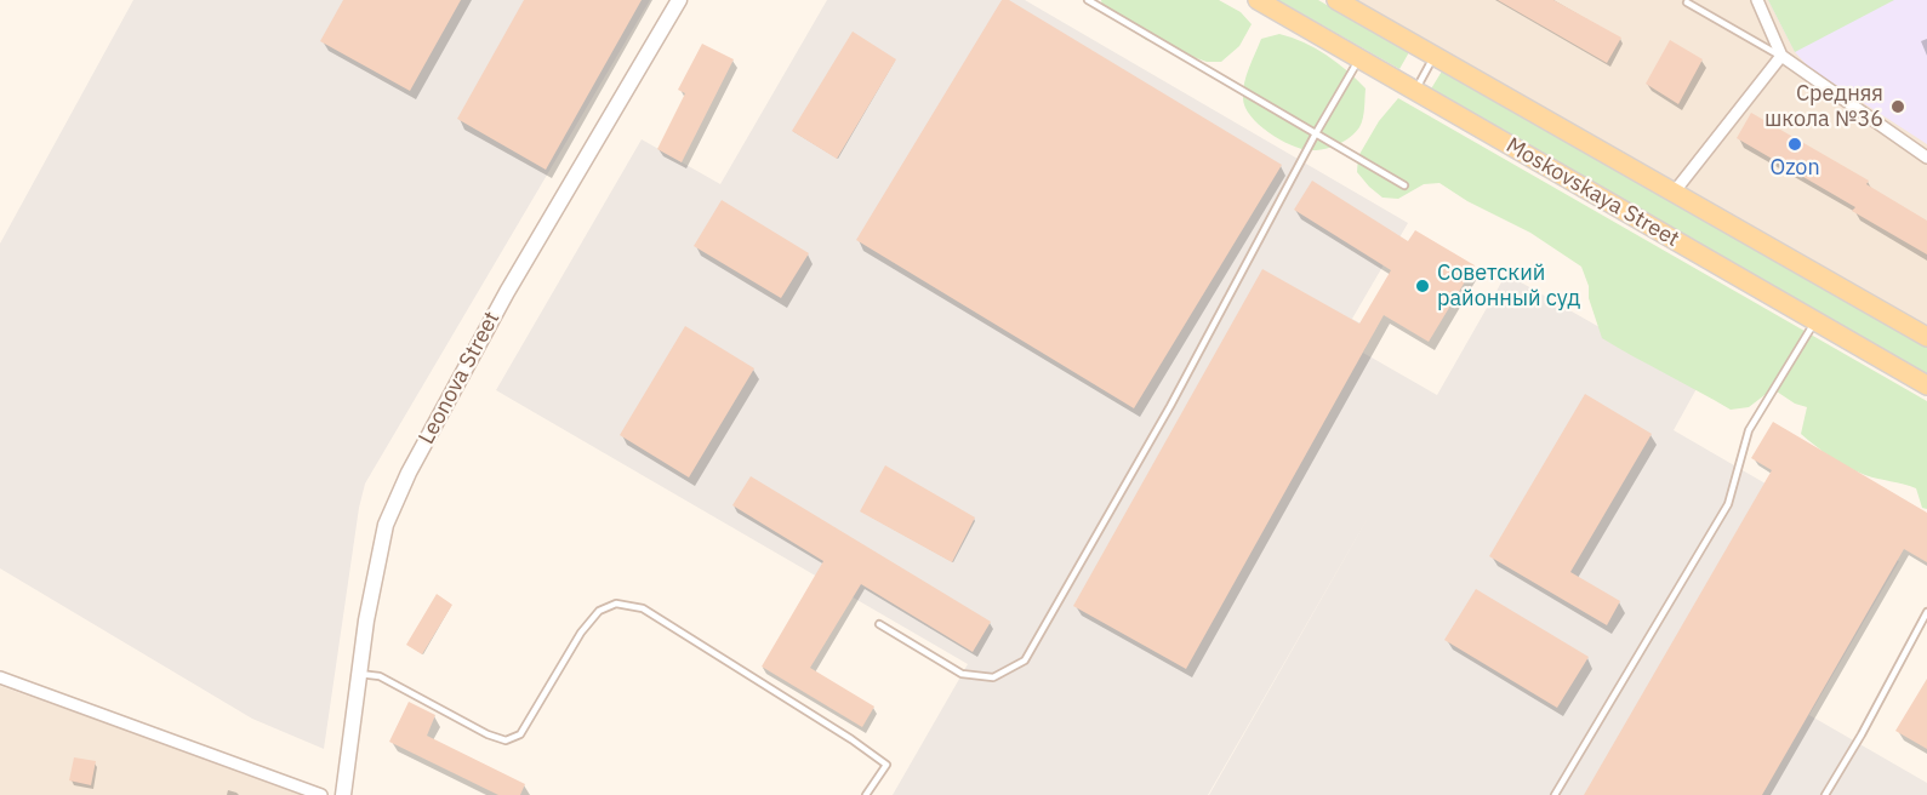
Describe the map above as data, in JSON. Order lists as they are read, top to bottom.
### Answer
{
  "streets": {
    "main road": ["Moskovskaya Street"],
    "street": ["Leonova Street"]
  },
  "places": ["Средняя школа №36", "Ozon", "Советский районный суд"]
}
